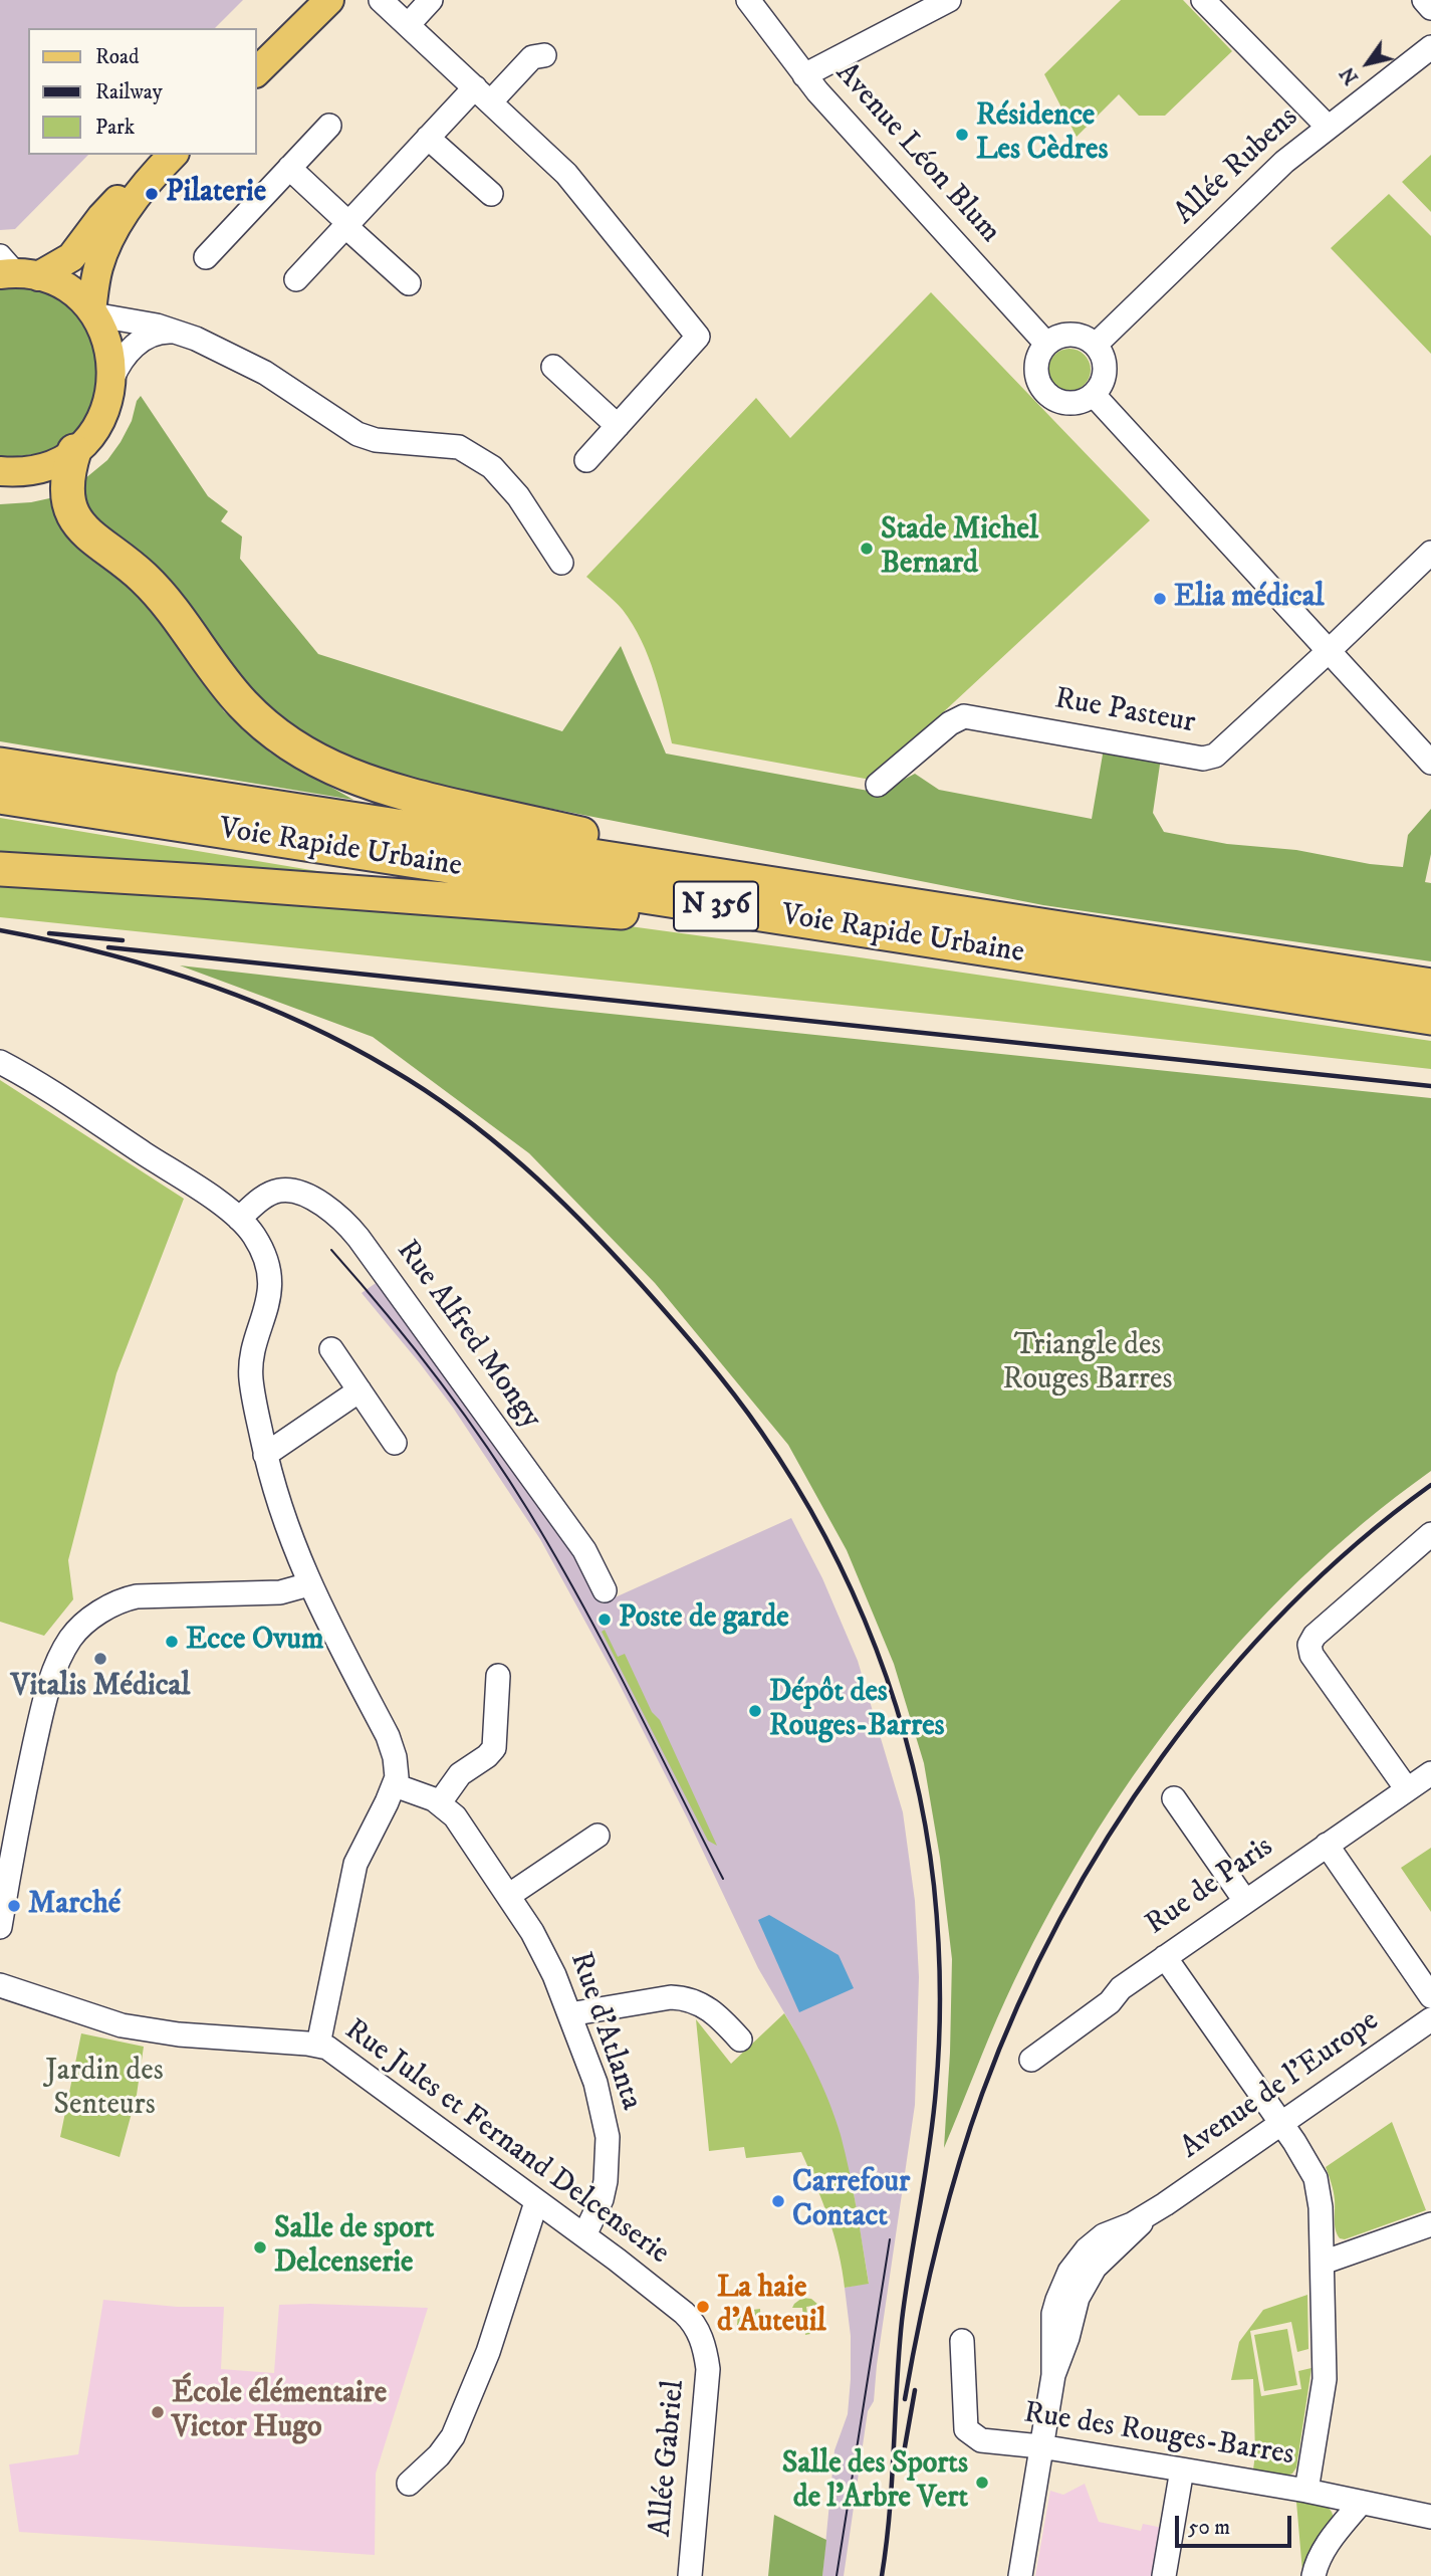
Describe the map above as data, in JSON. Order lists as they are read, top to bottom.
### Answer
{
  "streets": {
    "highway": ["Voie Rapide Urbaine", "N 356"],
    "street": [
      "Avenue Léon Blum",
      "Allée Rubens",
      "Rue Pasteur",
      "Rue Alfred Mongy",
      "Rue de Paris",
      "Rue d'Atlanta",
      "Avenue de l'Europe",
      "Rue Jules et Fernand Delcenserie",
      "Rue des Rouges-Barres",
      "Allée Gabriel"
    ]
  },
  "crossings": [
    ["Avenue Léon Blum", "Allée Rubens"],
    ["Rue d'Atlanta", "Rue Jules et Fernand Delcenserie"],
    ["Avenue de l'Europe", "Rue des Rouges-Barres"],
    ["Rue Jules et Fernand Delcenserie", "Allée Gabriel"]
  ],
  "parks": ["Triangle des Rouges Barres", "Jardin des Senteurs"],
  "places": [
    "Résidence Les Cèdres",
    "Pilaterie",
    "Stade Michel Bernard",
    "Elia médical",
    "Poste de garde",
    "Ecce Ovum",
    "Vitalis Médical",
    "Dépôt des Rouges-Barres",
    "Marché",
    "Carrefour Contact",
    "Salle de sport Delcenserie",
    "La haie d'Auteuil",
    "École élémentaire Victor Hugo",
    "Salle des Sports de l'Arbre Vert"
  ],
  "legend": ["Road", "Railway", "Park"],
  "scale_bar": "50 m",
  "north": "bottom left"
}
